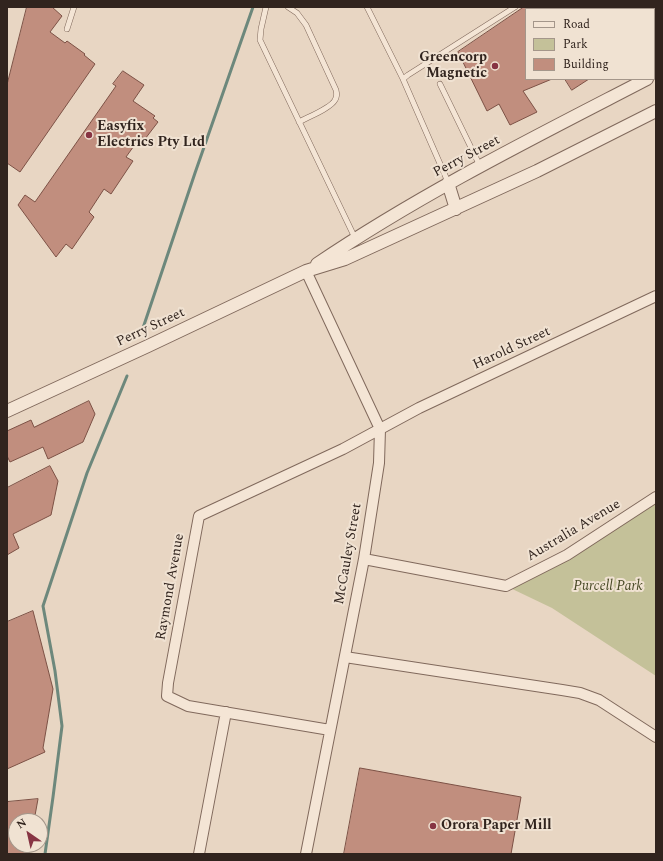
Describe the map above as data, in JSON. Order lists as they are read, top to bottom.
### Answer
{
  "streets": {
    "street": [
      "Perry Street",
      "Harold Street",
      "Australia Avenue",
      "McCauley Street",
      "Raymond Avenue"
    ]
  },
  "crossings": [
    ["Perry Street", "McCauley Street"],
    ["Harold Street", "McCauley Street"],
    ["Harold Street", "Raymond Avenue"],
    ["Australia Avenue", "McCauley Street"],
    ["McCauley Street", "Raymond Avenue"]
  ],
  "parks": ["Purcell Park"],
  "places": ["Greencorp Magnetic", "Easyfix Electrics Pty Ltd", "Orora Paper Mill"],
  "legend": ["Road", "Park", "Building"],
  "north": "top left"
}
